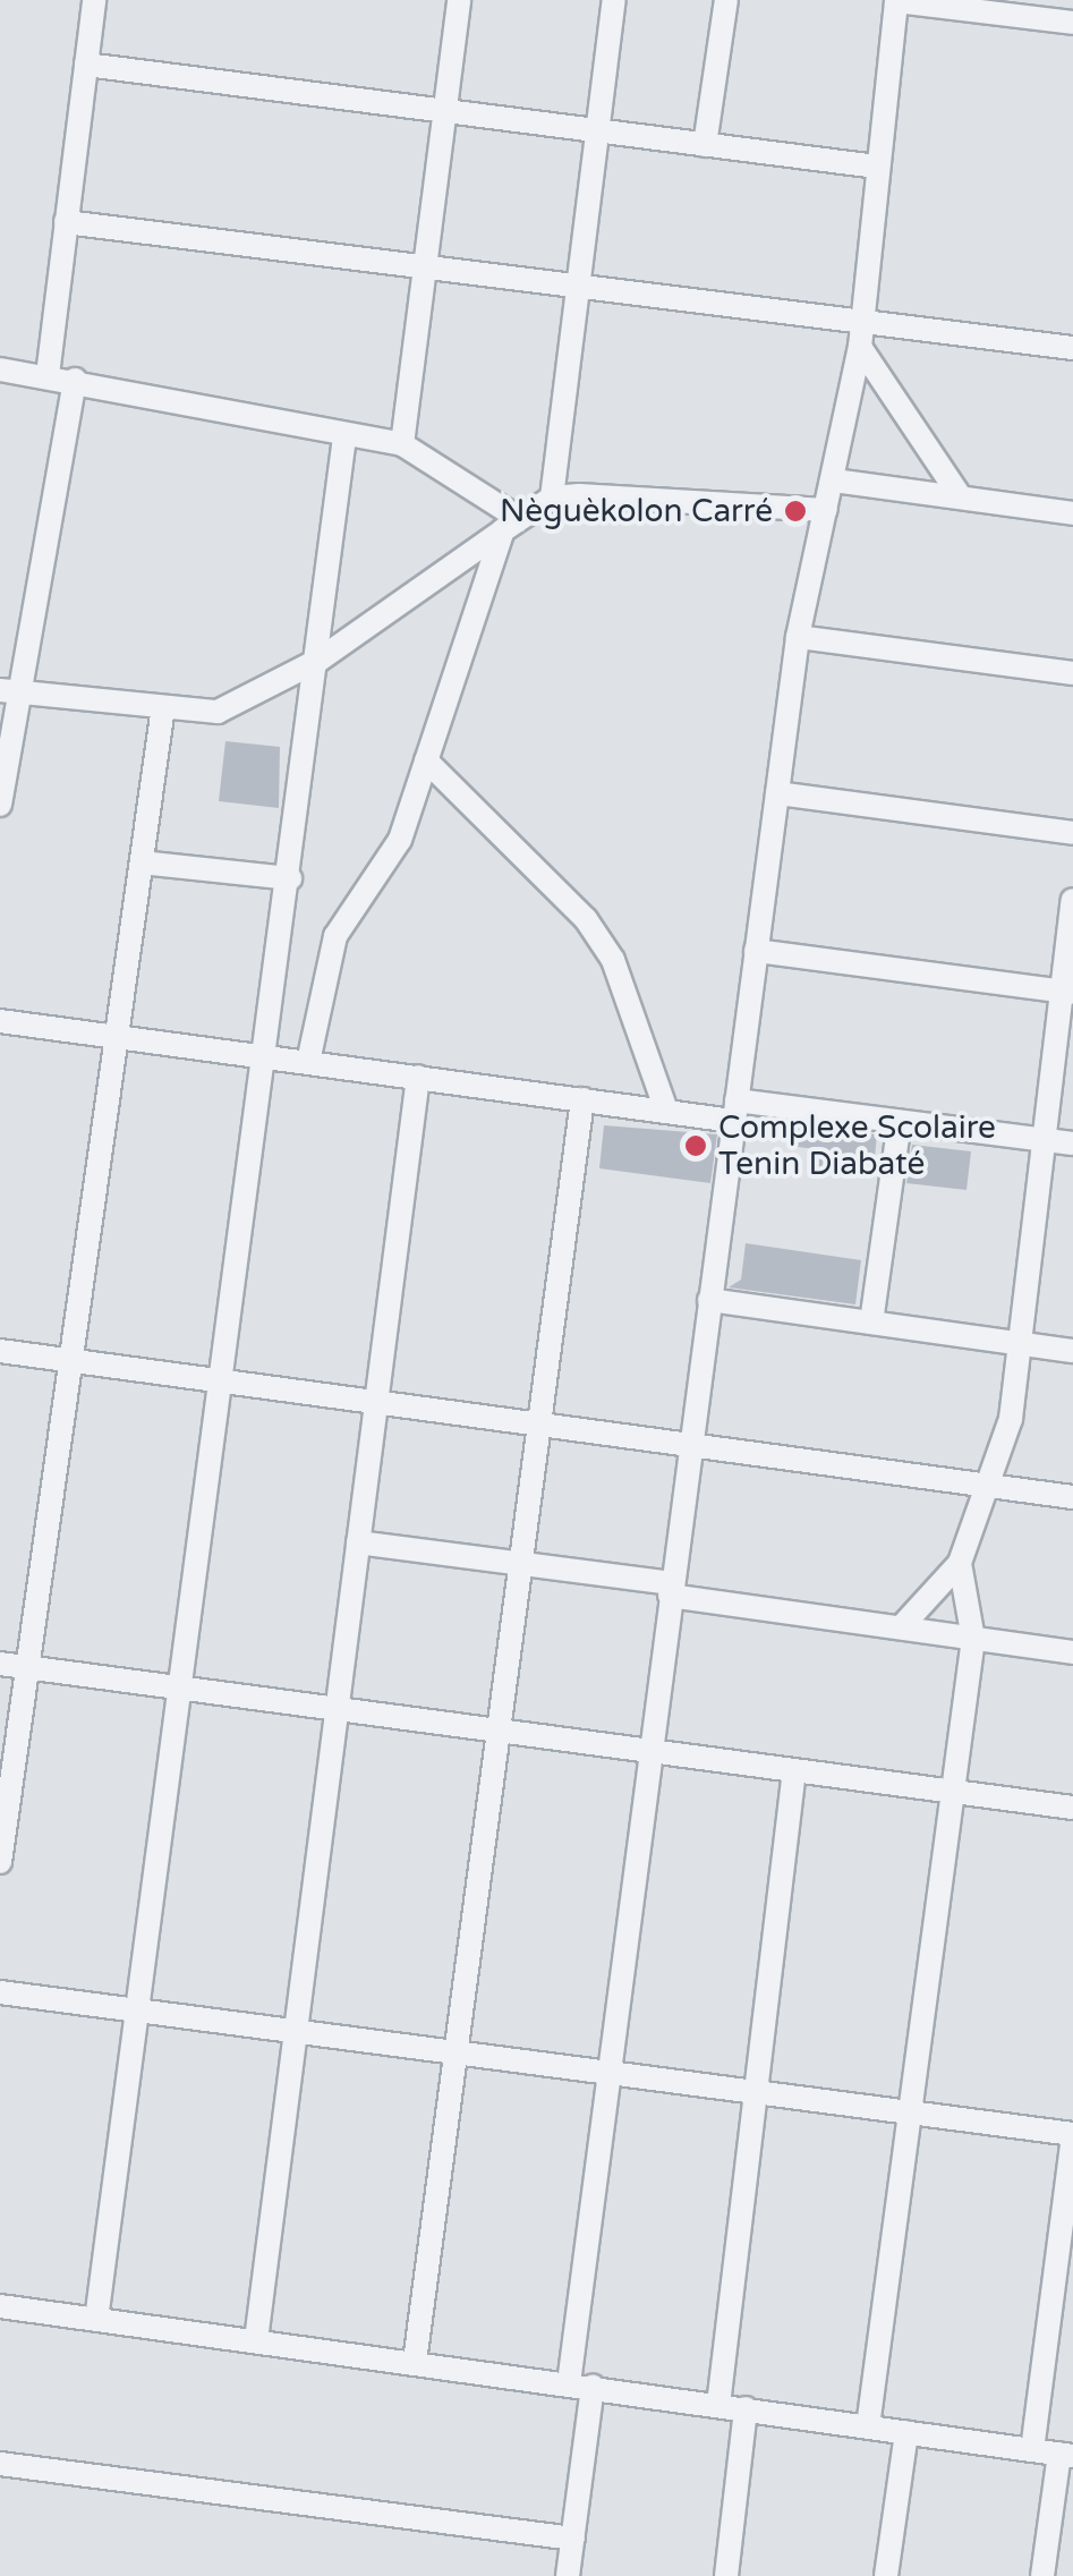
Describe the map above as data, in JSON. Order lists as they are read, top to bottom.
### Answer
{
  "places": ["Nèguèkolon Carré", "Complexe Scolaire Tenin Diabaté"]
}
